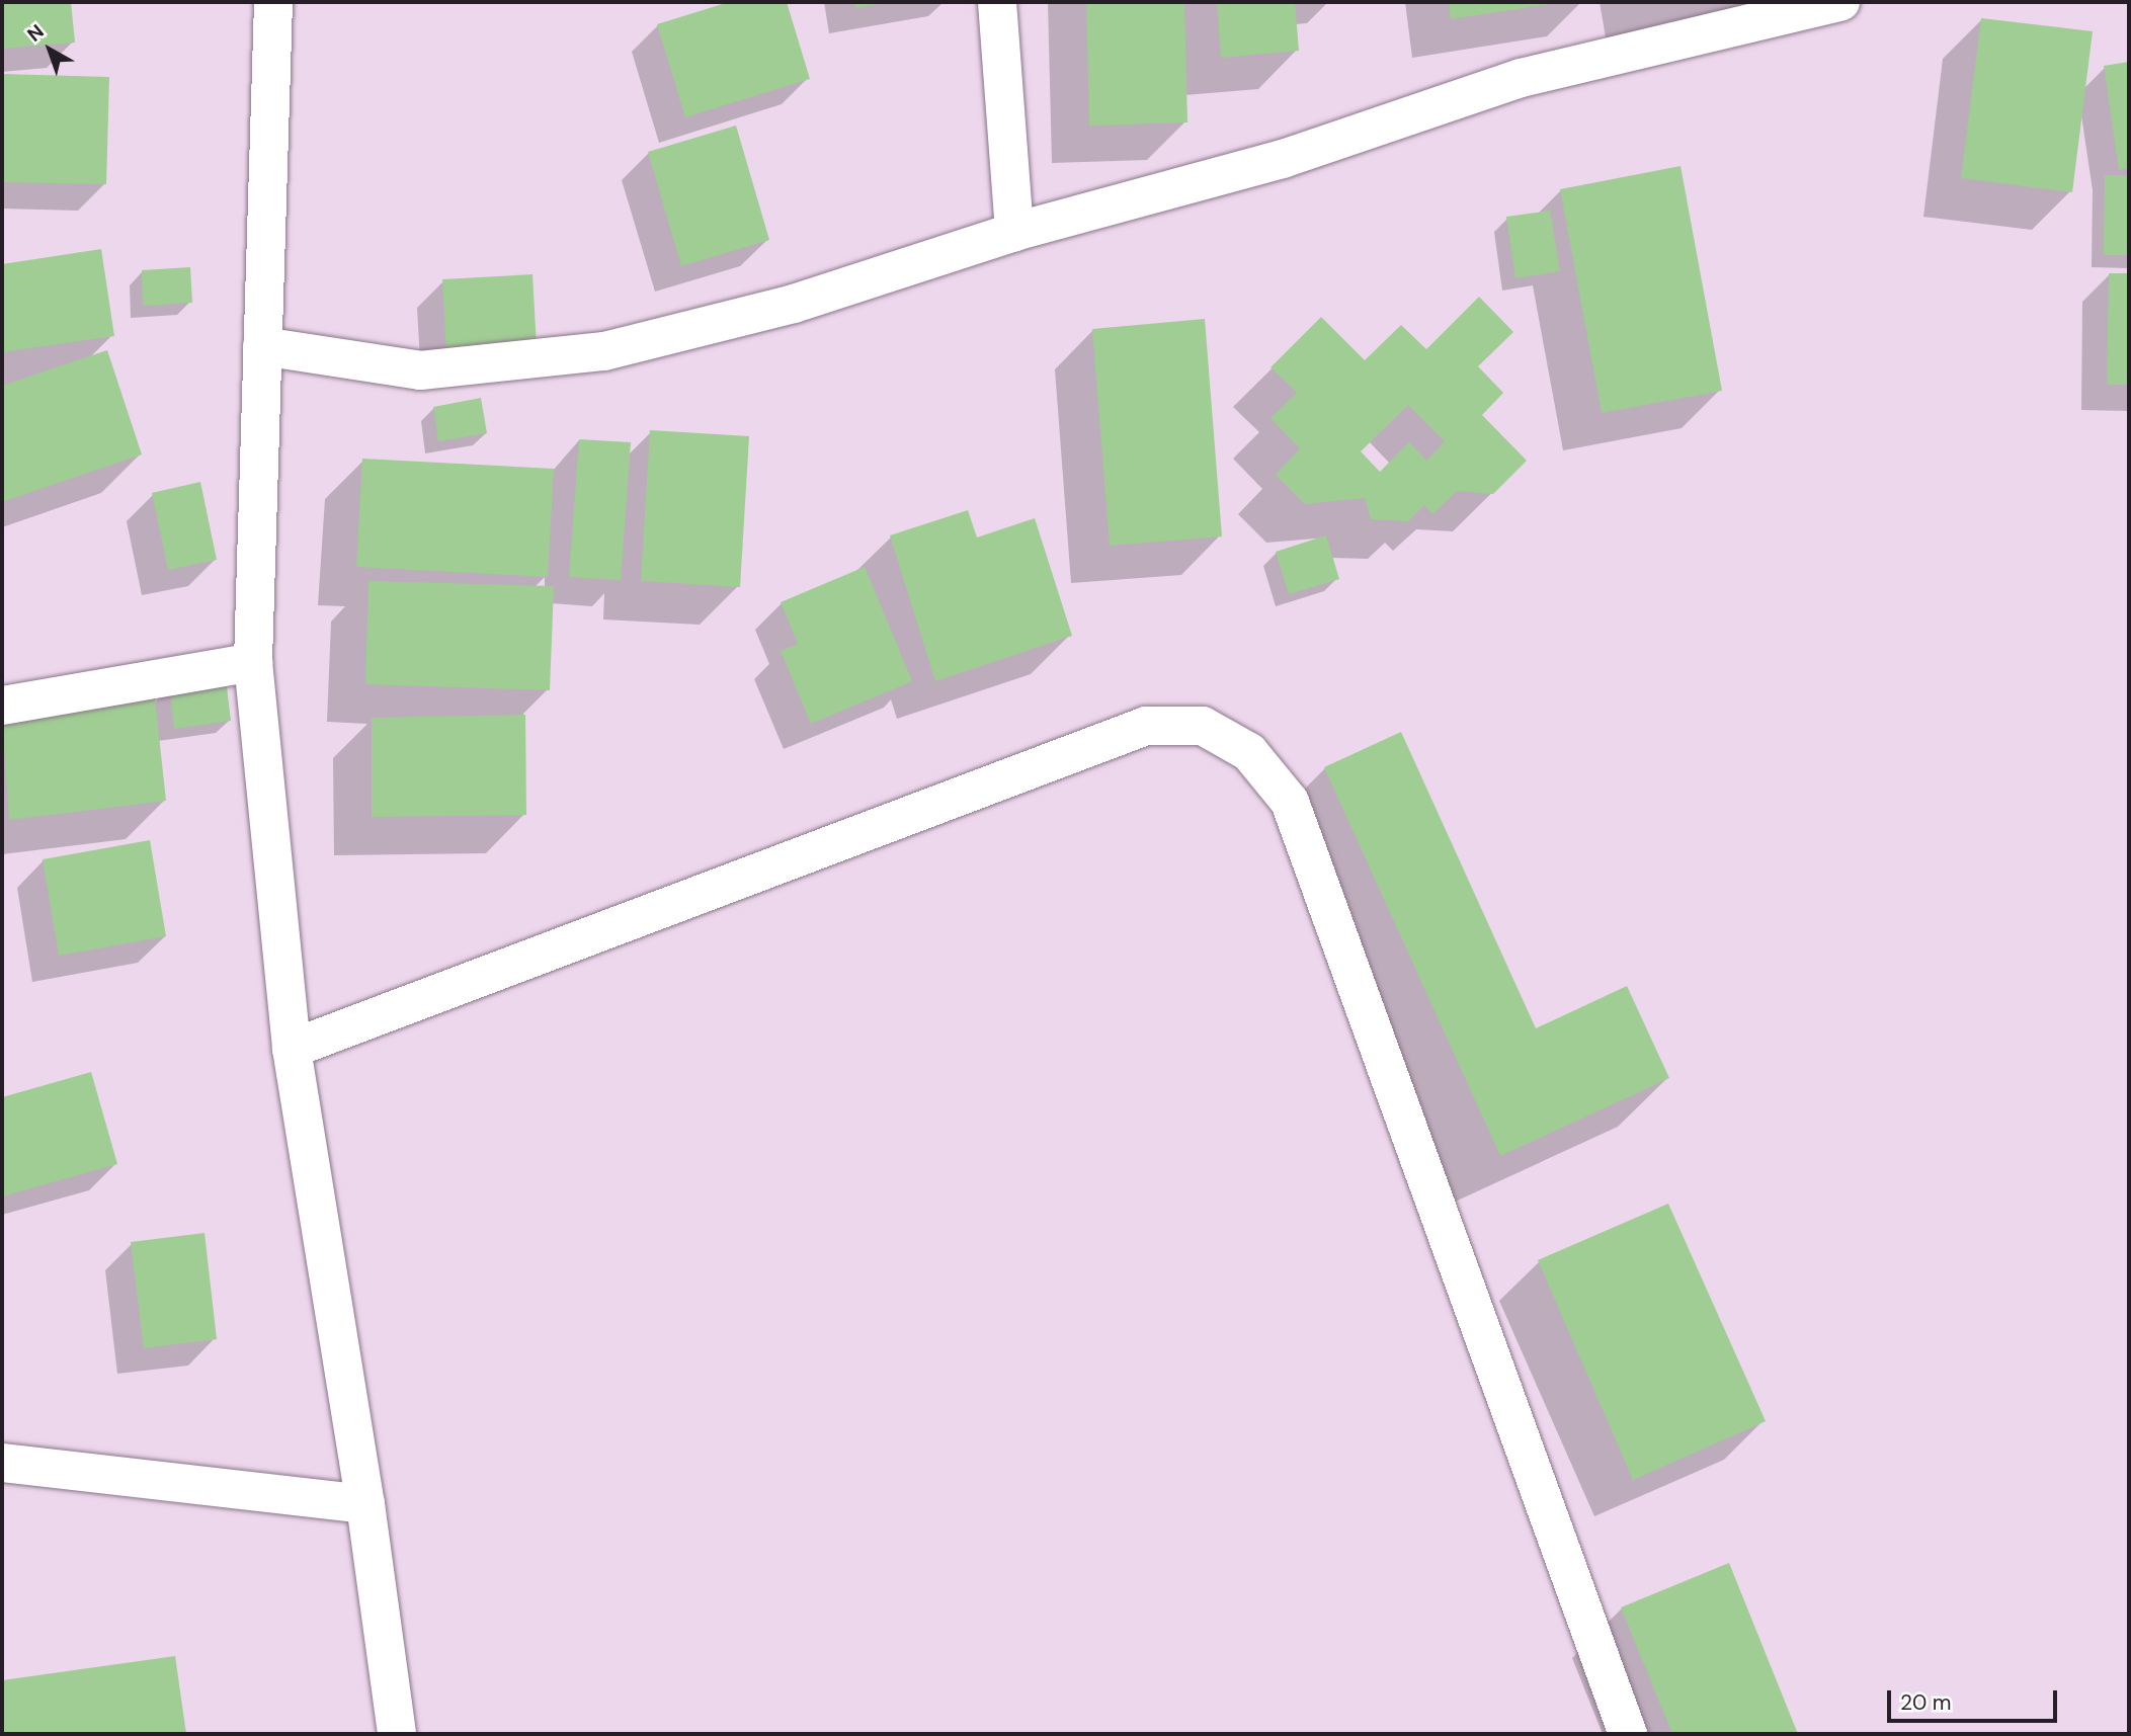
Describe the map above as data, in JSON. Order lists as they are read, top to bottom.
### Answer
{
  "scale_bar": "20 m",
  "north": "top left"
}
